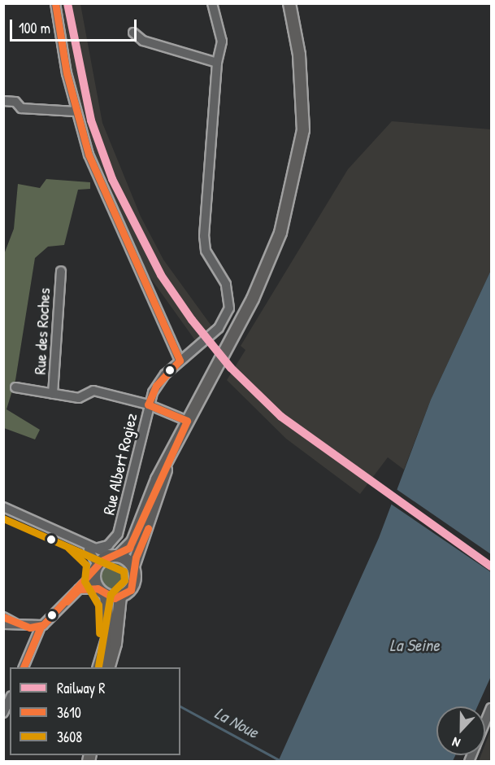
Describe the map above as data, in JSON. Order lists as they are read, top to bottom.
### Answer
{
  "streets": {
    "street": ["Rue des Roches", "Rue Albert Rogiez"]
  },
  "crossings": [
    ["Rue des Roches", "Rue Albert Rogiez"]
  ],
  "water": ["La Seine", "La Noue"],
  "lines": ["rail line R", "transit line 3610", "transit line 3608"],
  "legend": ["Railway R", "3610", "3608"],
  "scale_bar": "100 m",
  "north": "bottom"
}
